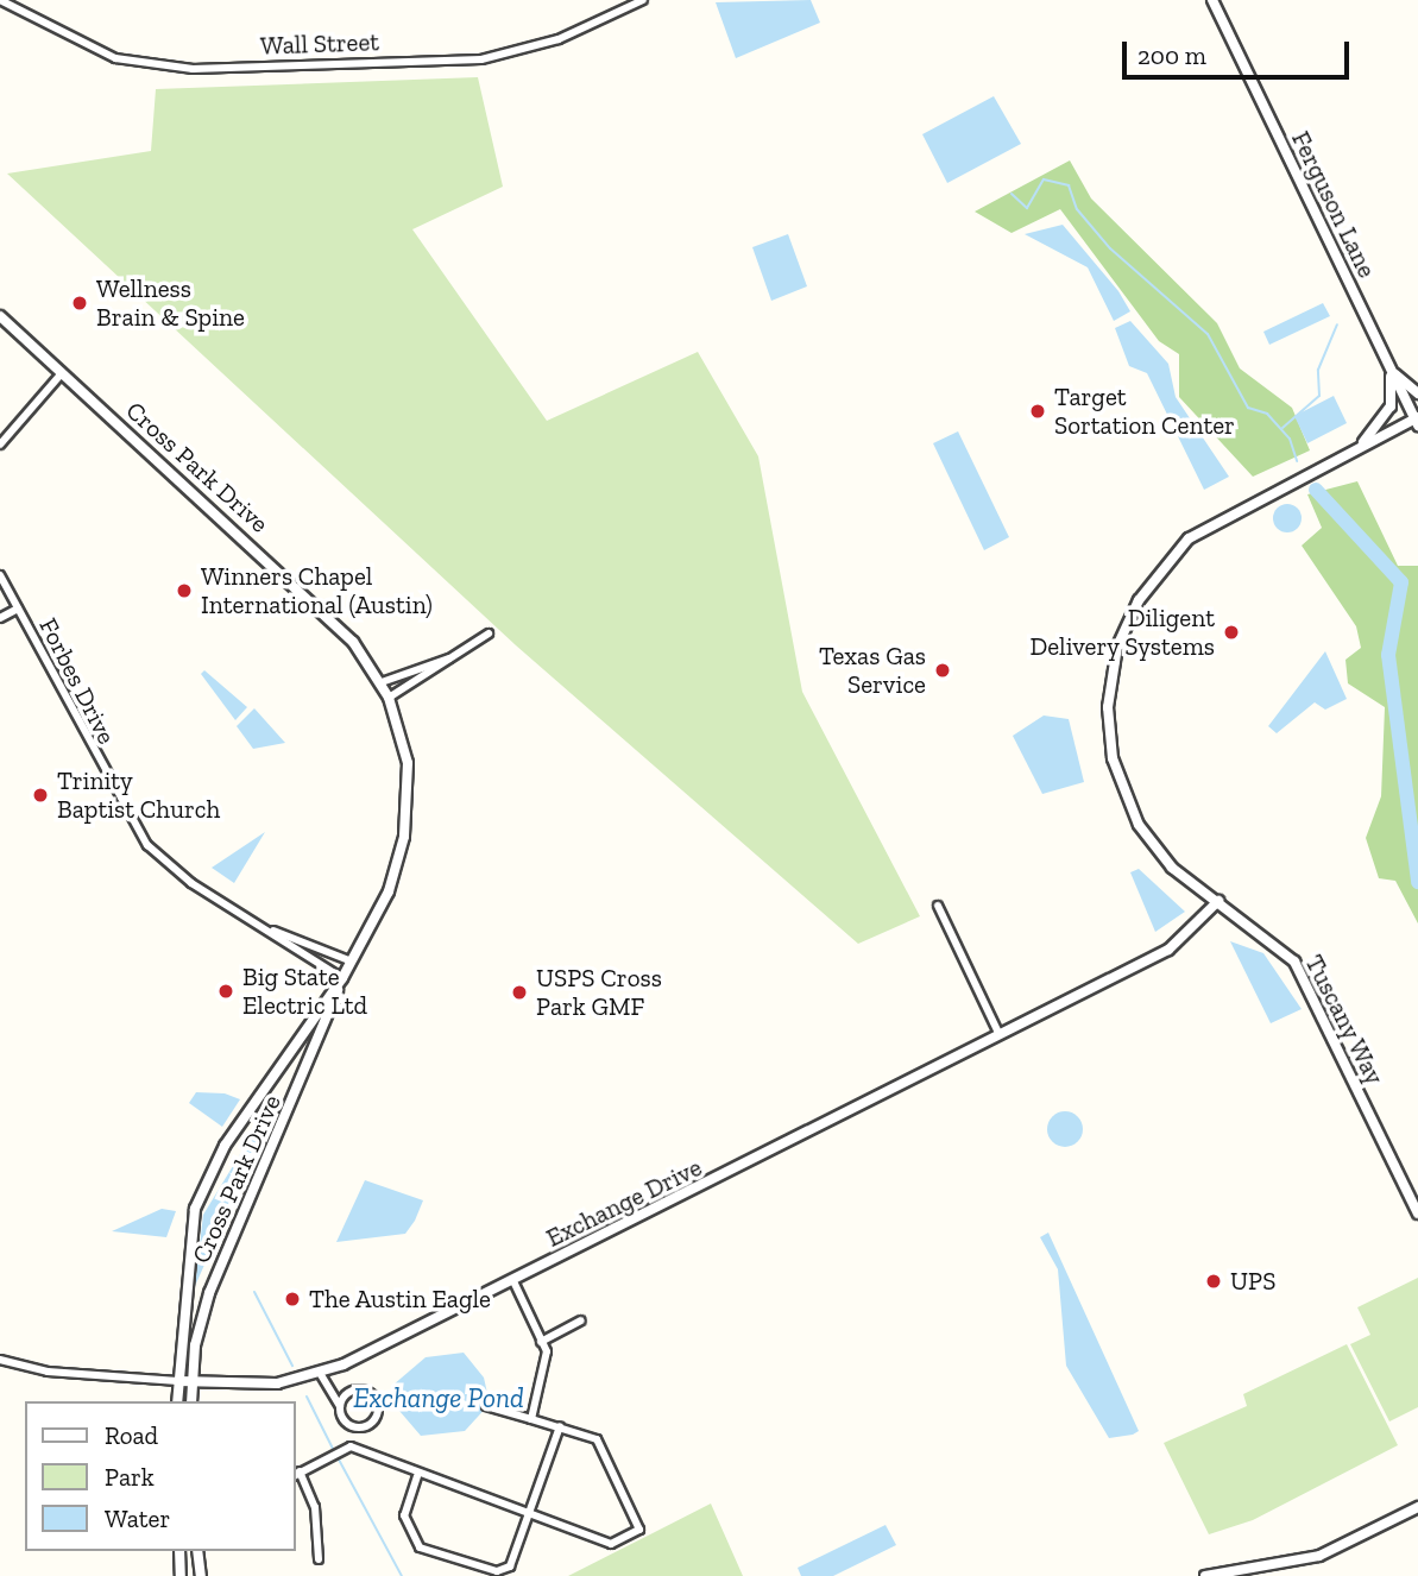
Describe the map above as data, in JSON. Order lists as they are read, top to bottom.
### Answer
{
  "streets": {
    "street": [
      "Wall Street",
      "Ferguson Lane",
      "Cross Park Drive",
      "Forbes Drive",
      "Tuscany Way",
      "Exchange Drive"
    ]
  },
  "crossings": [
    ["Ferguson Lane", "Tuscany Way"],
    ["Cross Park Drive", "Forbes Drive"],
    ["Cross Park Drive", "Exchange Drive"],
    ["Tuscany Way", "Exchange Drive"]
  ],
  "water": ["Exchange Pond"],
  "places": [
    "Wellness Brain & Spine",
    "Target Sortation Center",
    "Winners Chapel International (Austin)",
    "Diligent Delivery Systems",
    "Texas Gas Service",
    "Trinity Baptist Church",
    "Big State Electric Ltd",
    "USPS Cross Park GMF",
    "UPS",
    "The Austin Eagle"
  ],
  "legend": ["Road", "Park", "Water"],
  "scale_bar": "200 m"
}
